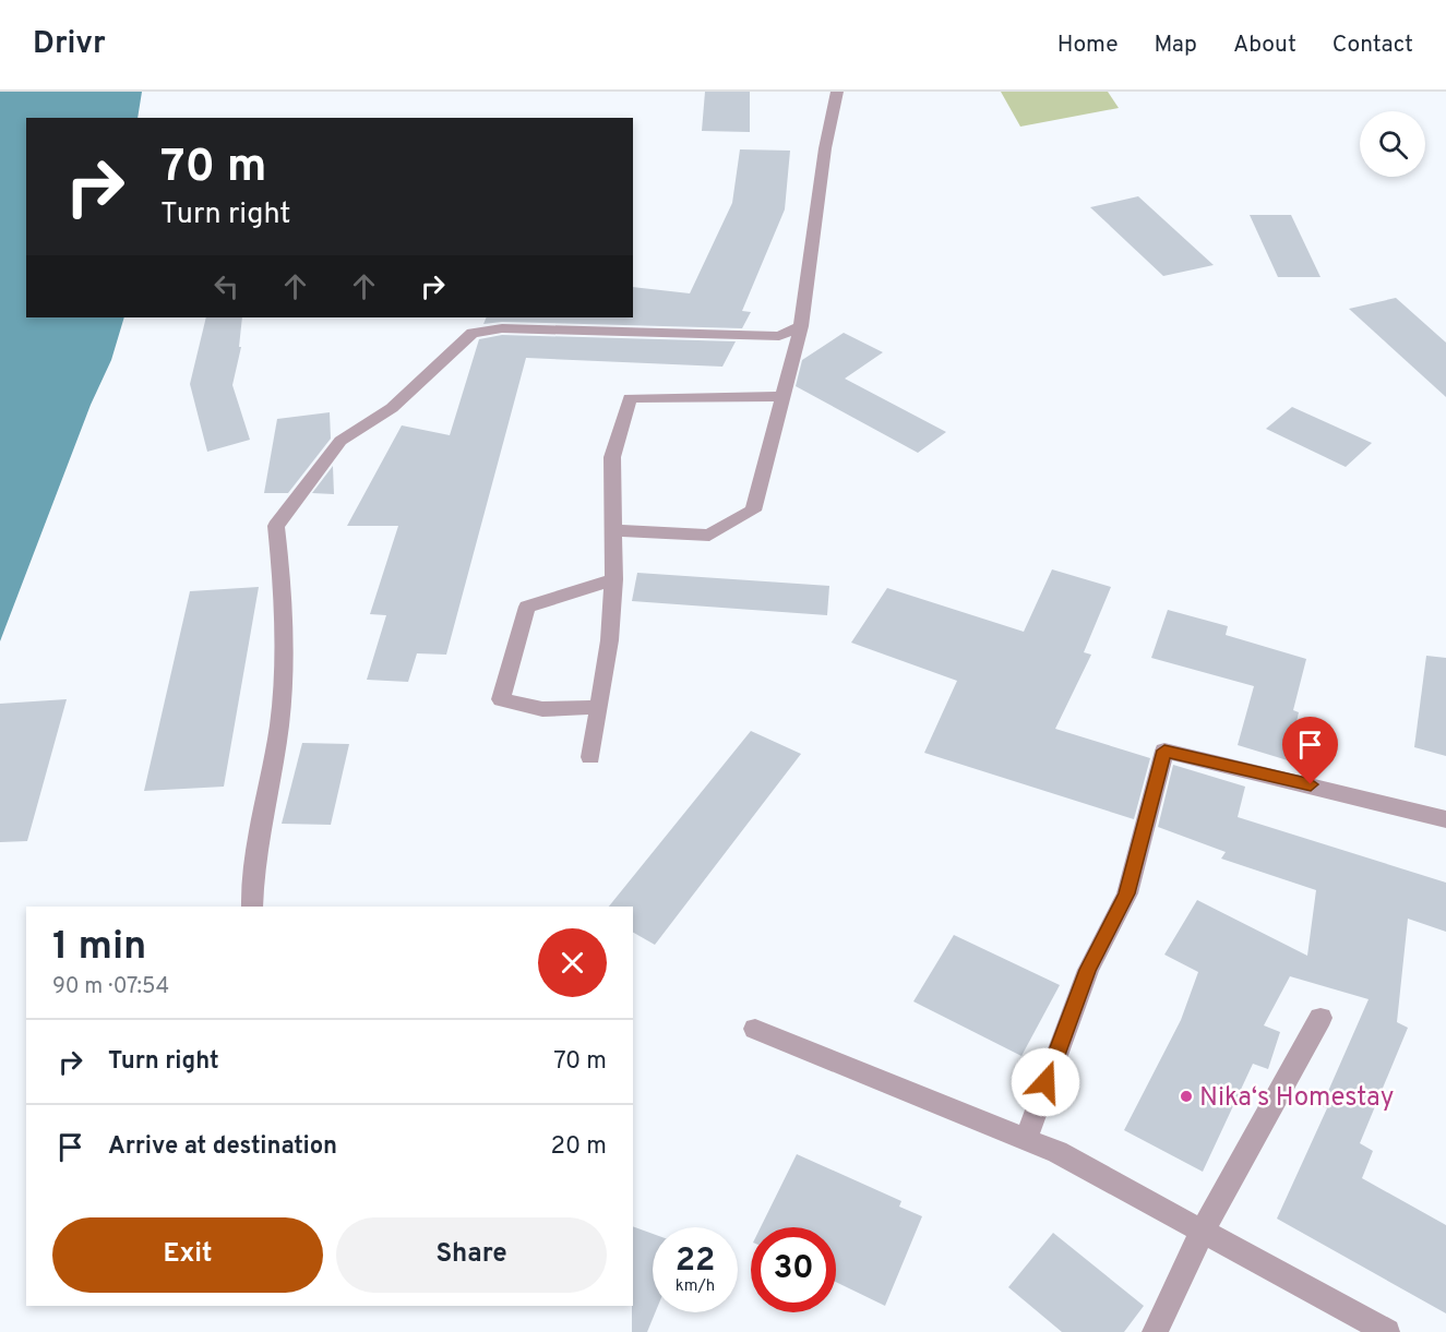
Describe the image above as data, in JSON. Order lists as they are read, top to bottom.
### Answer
{
  "places": ["Nika‘s Homestay"],
  "page": {
    "header": "Drivr",
    "nav": [
      "Home",
      "Map",
      "About",
      "Contact"
    ],
    "turn": ["70 m", "Turn right"],
    "heading": ["1 min", "90 m · 07:54"],
    "list": [
      {
        "name": "Turn right",
        "value": "70 m"
      },
      {
        "name": "Arrive at destination",
        "value": "20 m"
      }
    ],
    "buttons": ["Exit", "Share"],
    "speed": "22 km/h",
    "limit": "30"
  }
}
